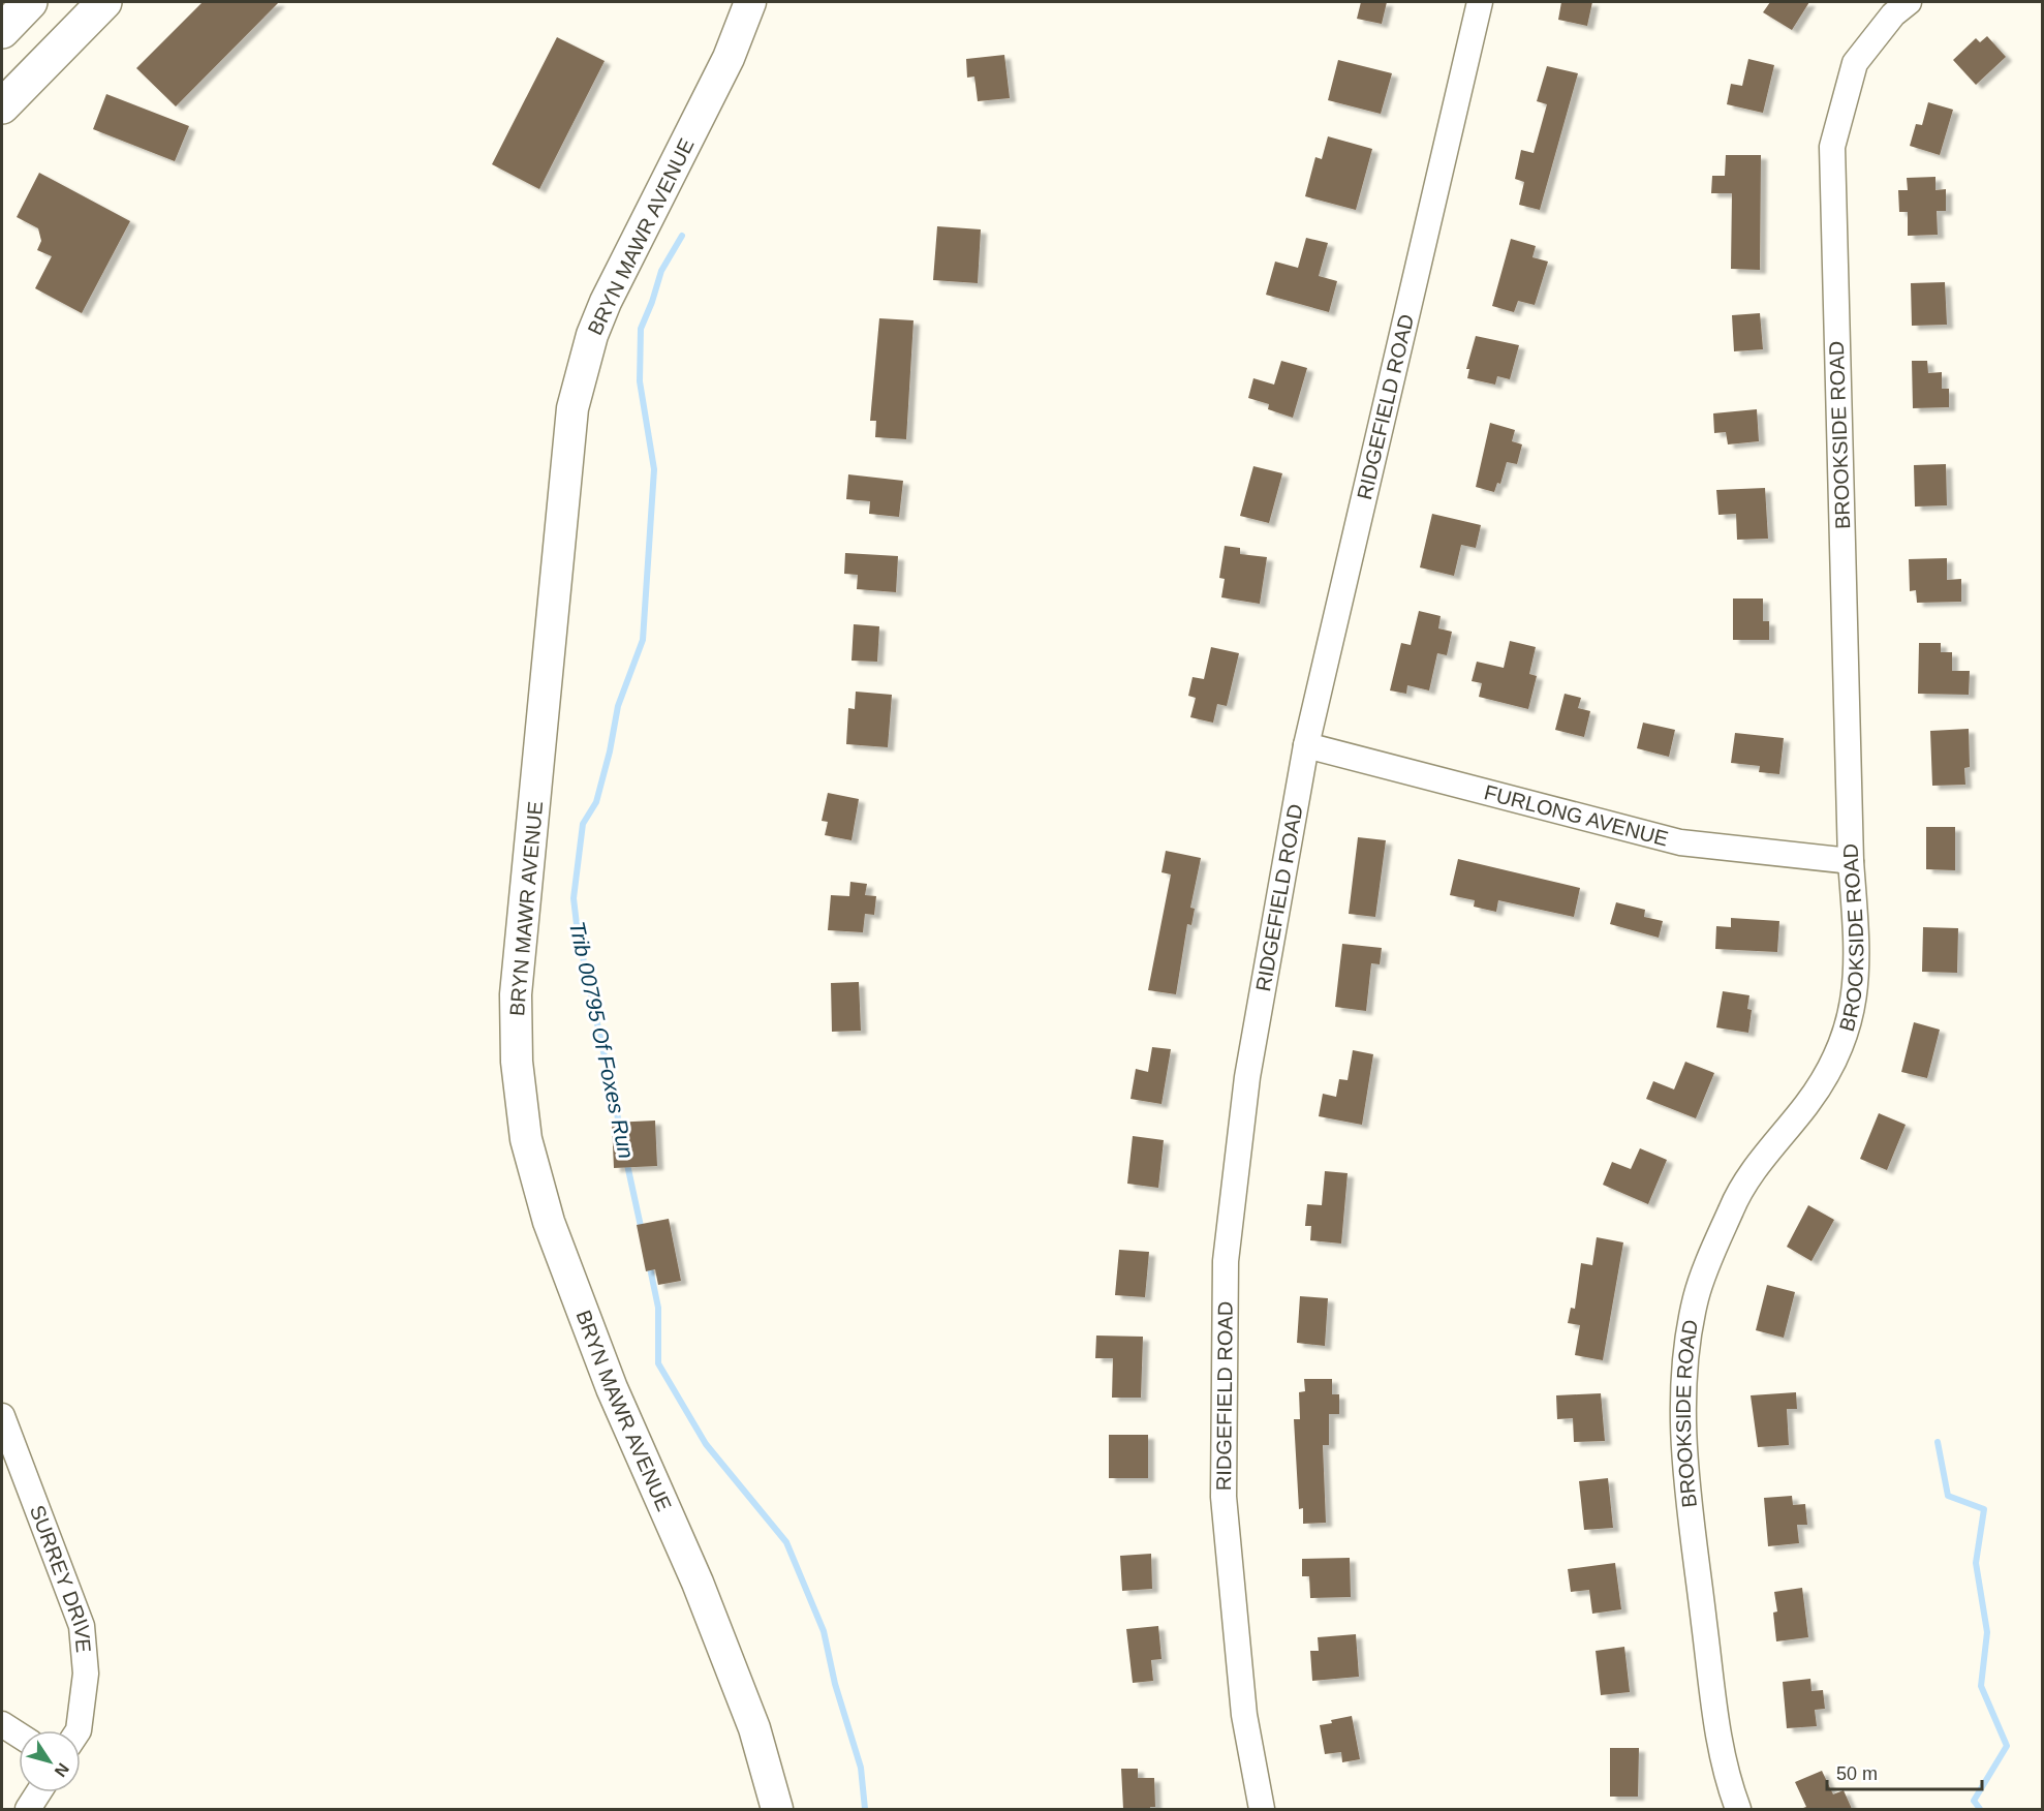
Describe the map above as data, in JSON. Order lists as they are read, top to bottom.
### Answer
{
  "streets": {
    "main road": ["BRYN MAWR AVENUE"],
    "street": [
      "RIDGEFIELD ROAD",
      "BROOKSIDE ROAD",
      "FURLONG AVENUE",
      "SURREY DRIVE"
    ]
  },
  "crossings": [
    ["RIDGEFIELD ROAD", "FURLONG AVENUE"],
    ["BROOKSIDE ROAD", "FURLONG AVENUE"]
  ],
  "water": ["Trib 00795 Of Foxes Run"],
  "scale_bar": "50 m",
  "north": "bottom right"
}
